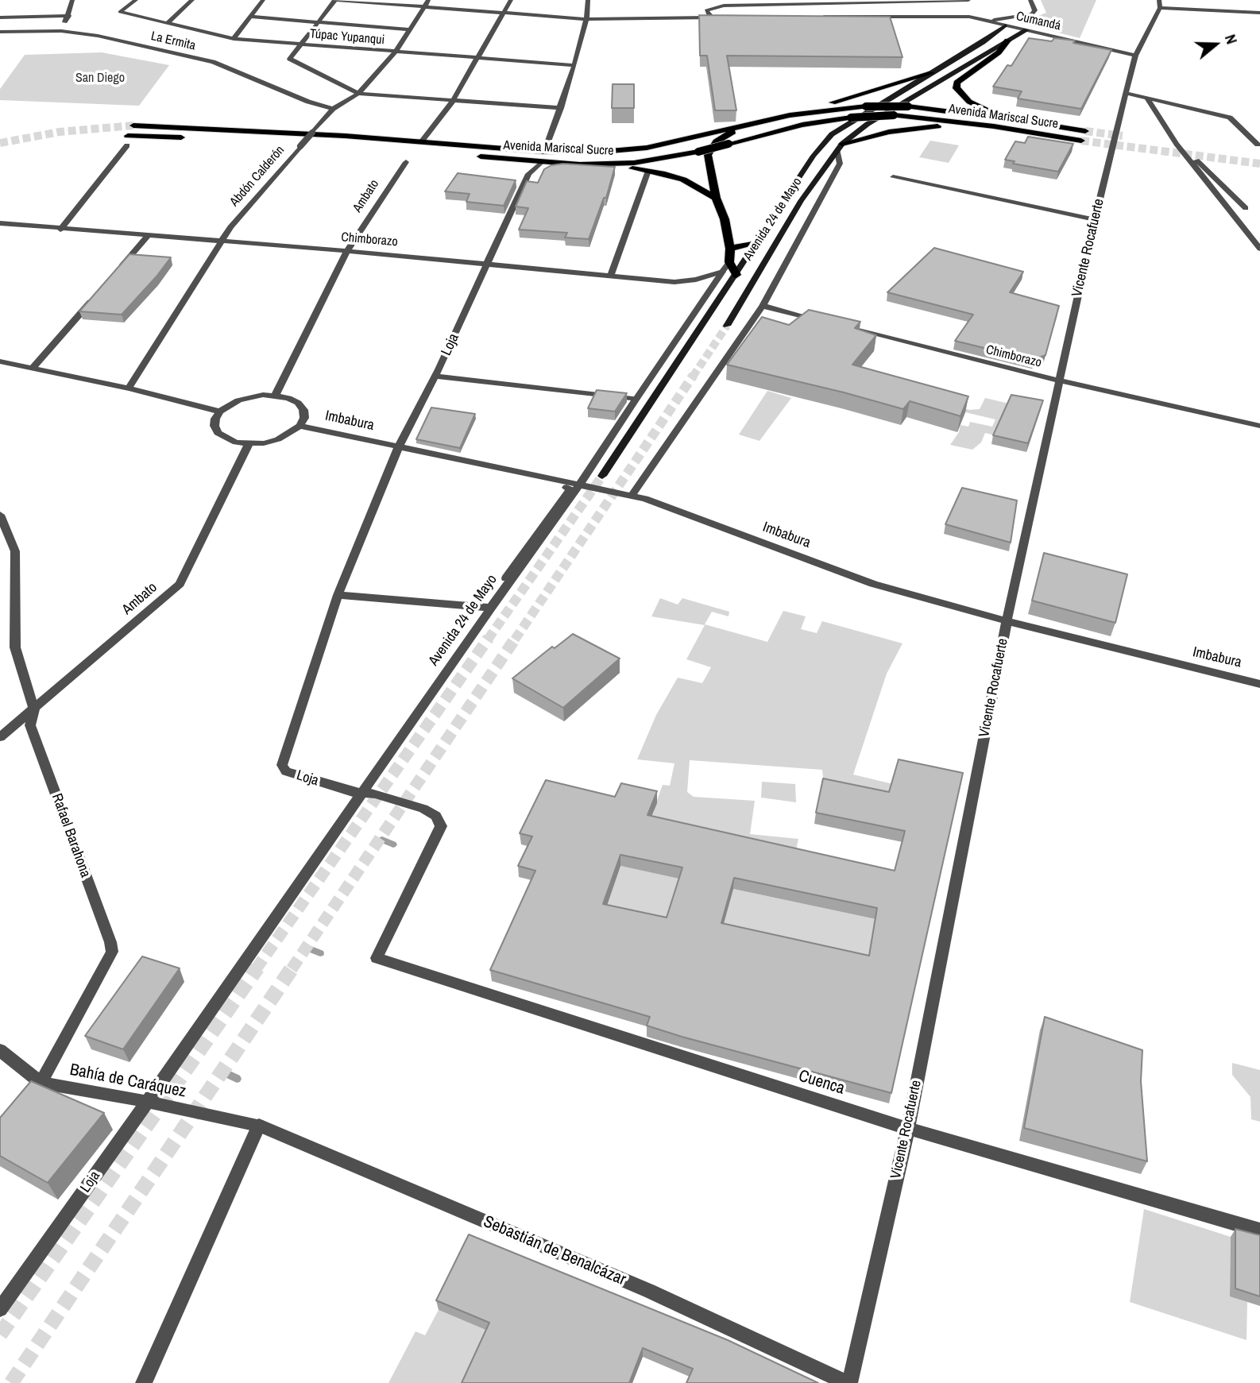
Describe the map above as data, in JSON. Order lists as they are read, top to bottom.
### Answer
{
  "streets": {
    "main road": ["Avenida Mariscal Sucre", "Avenida 24 de Mayo"],
    "street": [
      "Cumandá",
      "Túpac Yupanqui",
      "La Ermita",
      "Abdón Calderón",
      "Ambato",
      "Chimborazo",
      "Vicente Rocafuerte",
      "Loja",
      "Imbabura",
      "Rafael Barahona",
      "Bahía de Caráquez",
      "Cuenca",
      "Sebastián de Benalcázar"
    ]
  },
  "crossings": [
    ["Cumandá", "Avenida 24 de Mayo"],
    ["Cumandá", "Vicente Rocafuerte"],
    ["Túpac Yupanqui", "Abdón Calderón"],
    ["La Ermita", "Abdón Calderón"],
    ["Avenida Mariscal Sucre", "Loja"],
    ["Abdón Calderón", "Chimborazo"],
    ["Ambato", "Chimborazo"],
    ["Ambato", "Rafael Barahona"],
    ["Avenida 24 de Mayo", "Chimborazo"],
    ["Avenida 24 de Mayo", "Loja"],
    ["Avenida 24 de Mayo", "Imbabura"],
    ["Avenida 24 de Mayo", "Cuenca"],
    ["Chimborazo", "Vicente Rocafuerte"],
    ["Chimborazo", "Loja"],
    ["Vicente Rocafuerte", "Imbabura"],
    ["Vicente Rocafuerte", "Cuenca"],
    ["Vicente Rocafuerte", "Sebastián de Benalcázar"],
    ["Loja", "Imbabura"],
    ["Loja", "Bahía de Caráquez"],
    ["Loja", "Cuenca"],
    ["Rafael Barahona", "Bahía de Caráquez"],
    ["Bahía de Caráquez", "Sebastián de Benalcázar"]
  ],
  "parks": ["San Diego"],
  "north": "right"
}
